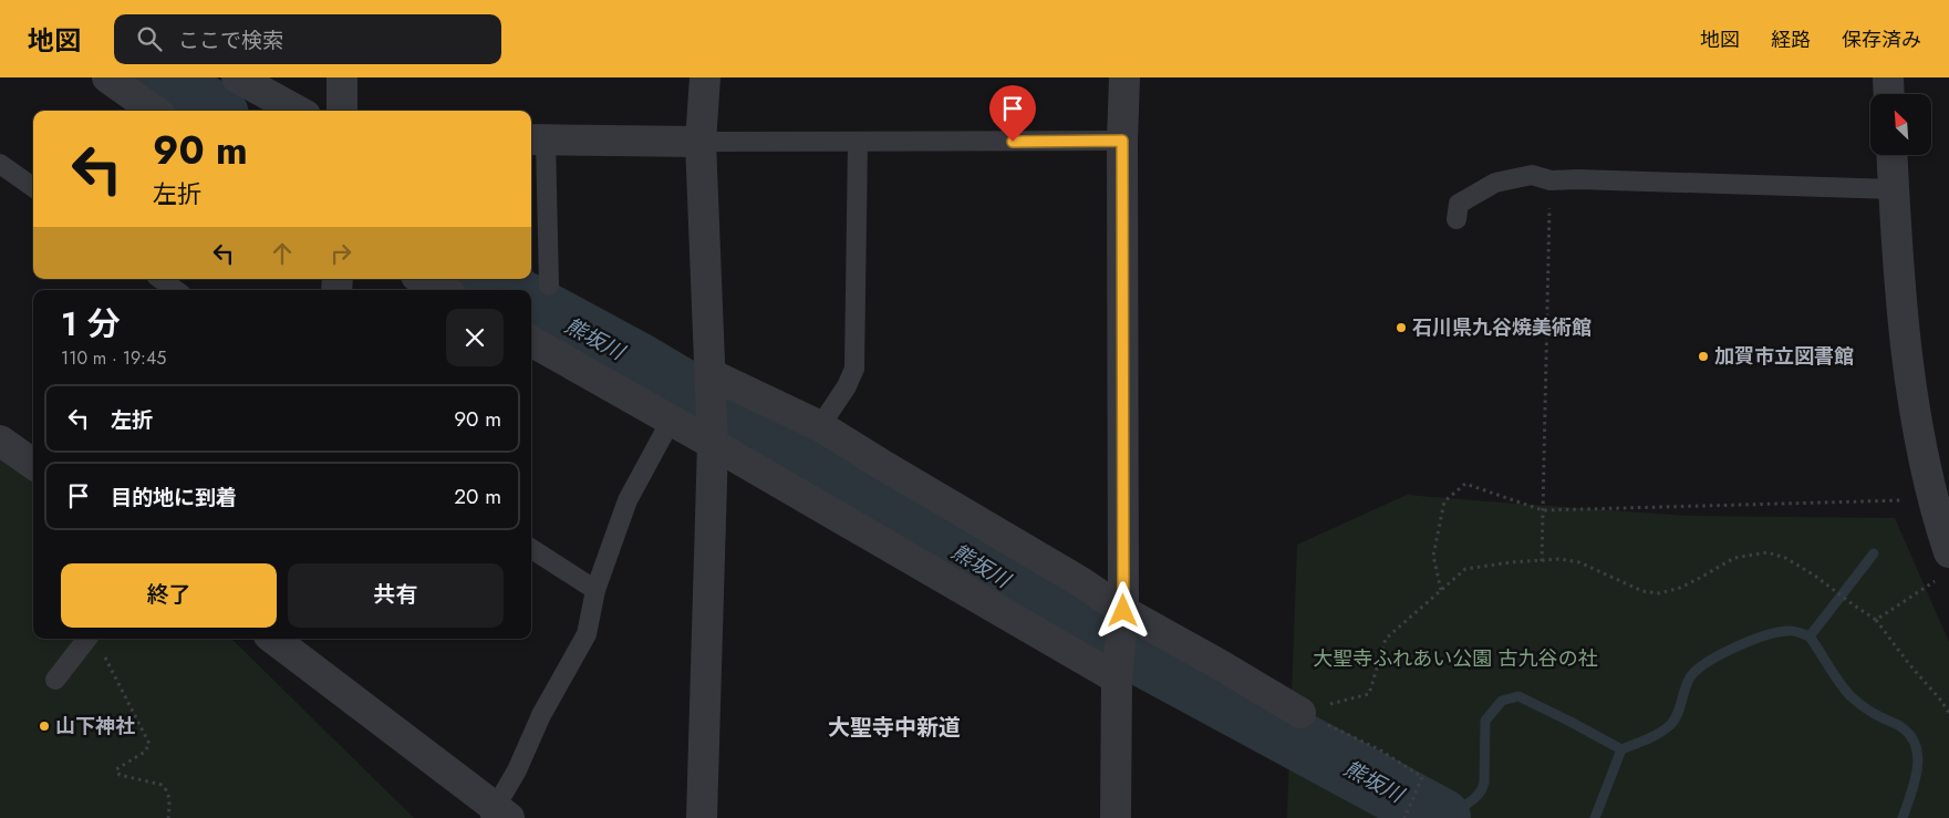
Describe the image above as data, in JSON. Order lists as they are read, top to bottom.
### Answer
{
  "districts": ["大聖寺中新道"],
  "water": ["熊坂川"],
  "parks": ["大聖寺ふれあい公園 古九谷の社"],
  "places": ["石川県九谷焼美術館", "加賀市立図書館", "山下神社"],
  "north": "top left",
  "page": {
    "header": "地図",
    "search": "ここで検索",
    "nav": ["地図", "経路", "保存済み"],
    "turn": ["90 m", "左折"],
    "heading": ["1 分", "110 m · 19:45"],
    "list": [
      {
        "name": "左折",
        "value": "90 m"
      },
      {
        "name": "目的地に到着",
        "value": "20 m"
      }
    ],
    "buttons": ["終了", "共有"]
  }
}
